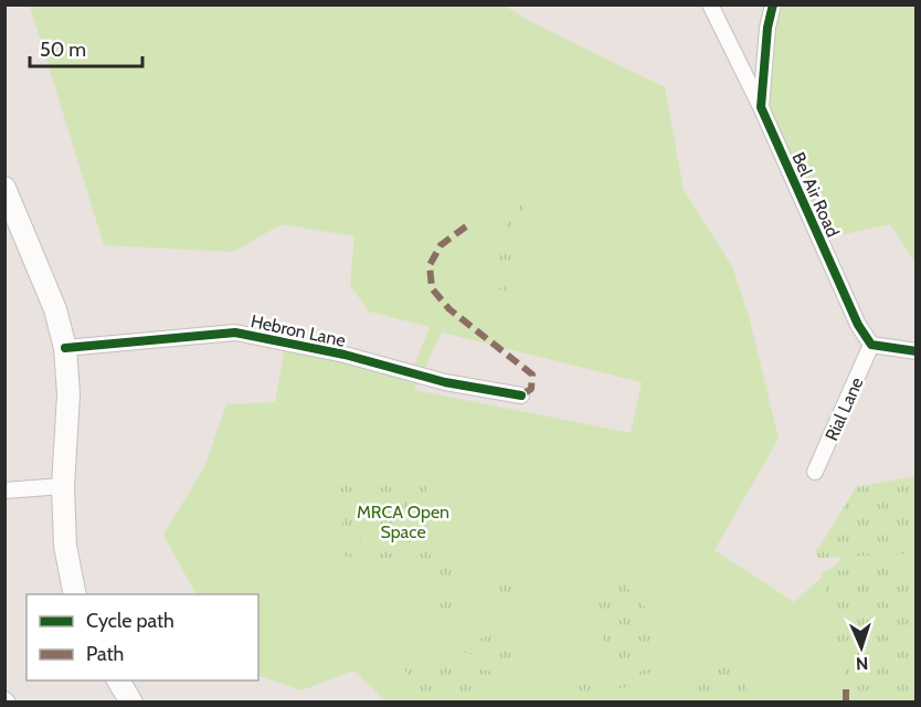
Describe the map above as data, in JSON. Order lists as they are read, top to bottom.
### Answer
{
  "streets": {
    "street": ["Bel Air Road", "Hebron Lane", "Rial Lane"]
  },
  "crossings": [
    ["Bel Air Road", "Rial Lane"]
  ],
  "parks": ["MRCA Open Space"],
  "legend": ["Cycle path", "Path"],
  "scale_bar": "50 m",
  "north": "bottom"
}
